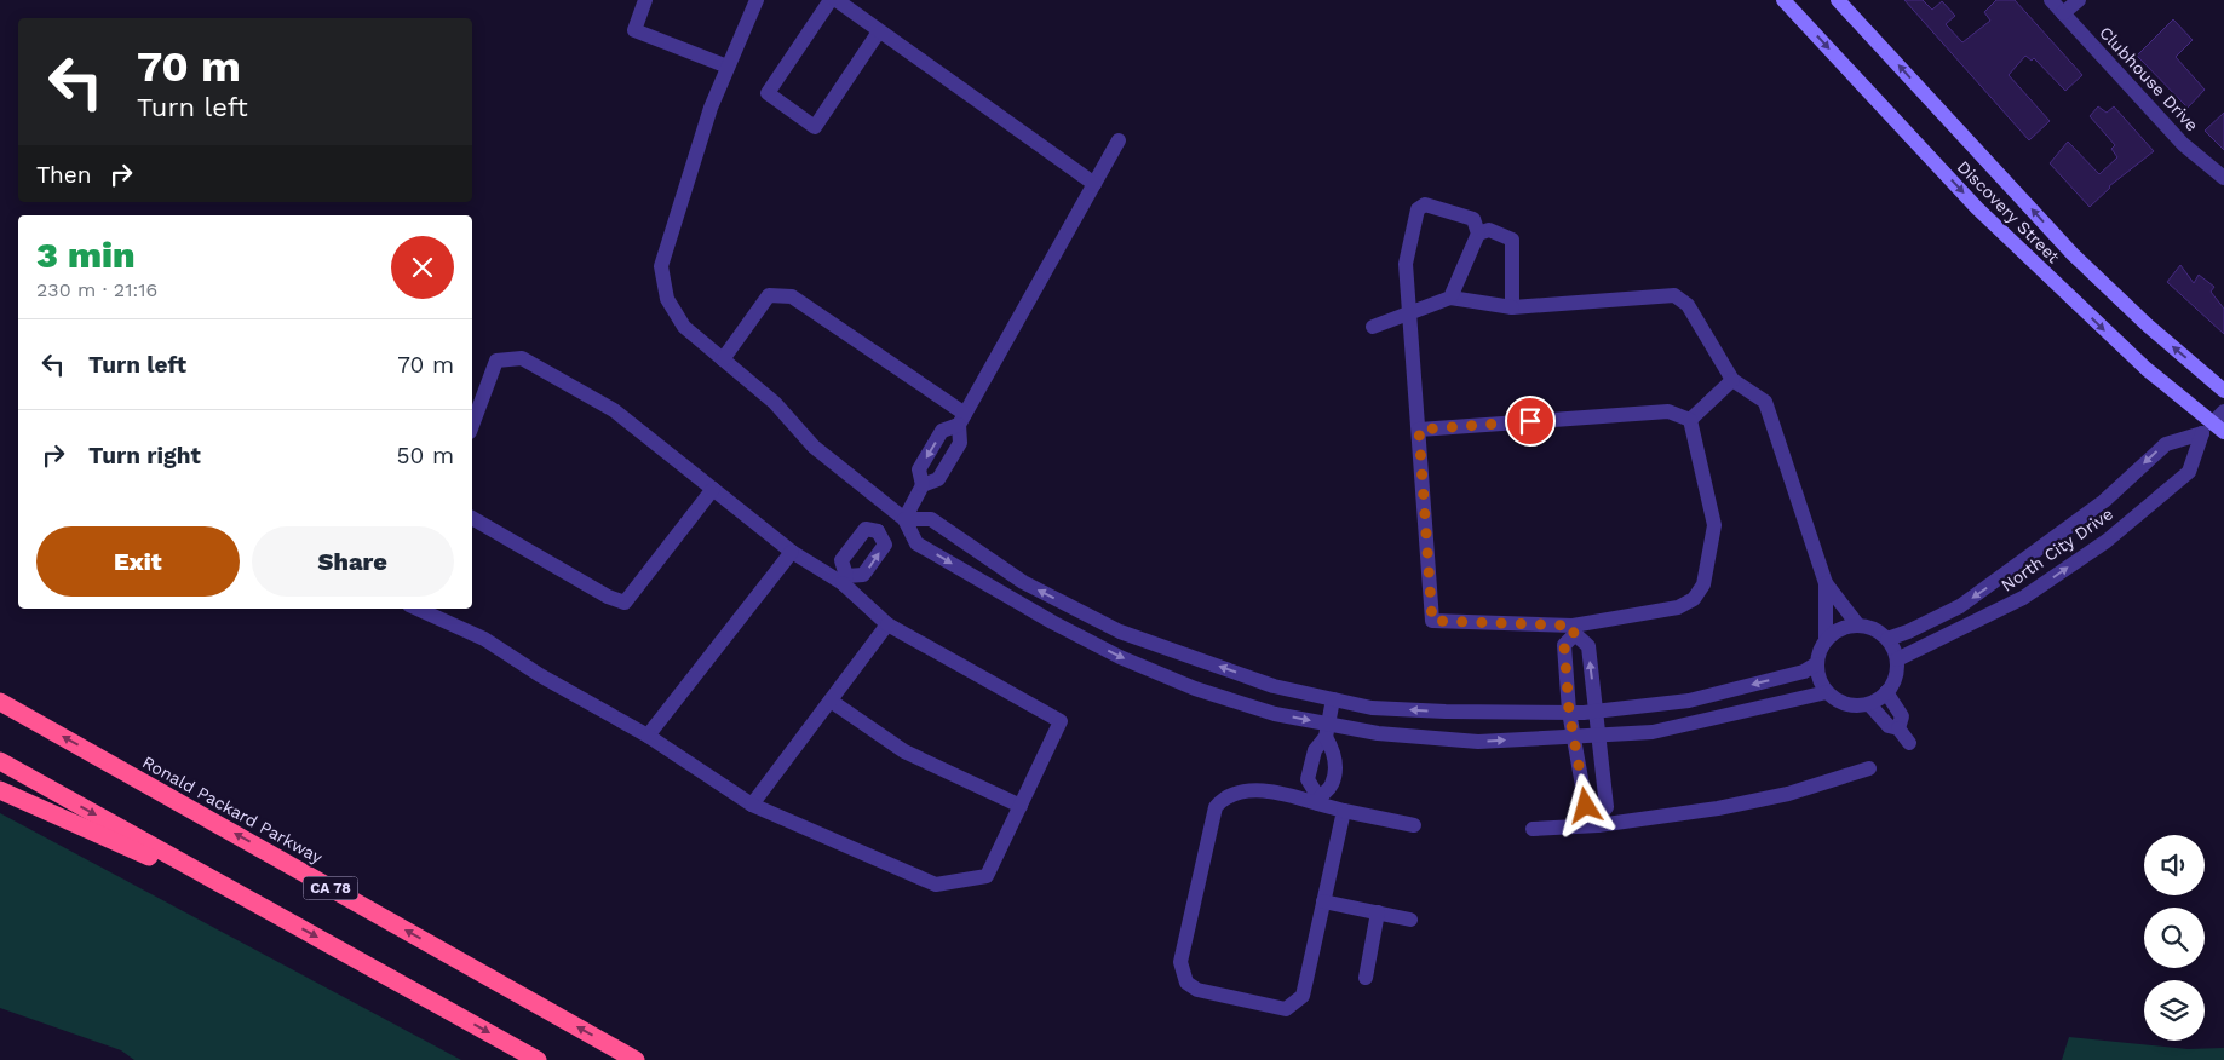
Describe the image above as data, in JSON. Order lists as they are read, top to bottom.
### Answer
{
  "streets": {
    "highway": ["Ronald Packard Parkway", "CA 78"],
    "main road": ["Discovery Street"],
    "street": ["Clubhouse Drive", "North City Drive"]
  },
  "crossings": [
    ["Discovery Street", "North City Drive"]
  ],
  "page": {
    "turn": ["70 m", "Turn left"],
    "then": "Then",
    "heading": ["3 min", "230 m · 21:16"],
    "list": [
      {
        "name": "Turn left",
        "value": "70 m"
      },
      {
        "name": "Turn right",
        "value": "50 m"
      }
    ],
    "buttons": ["Exit", "Share"]
  }
}
